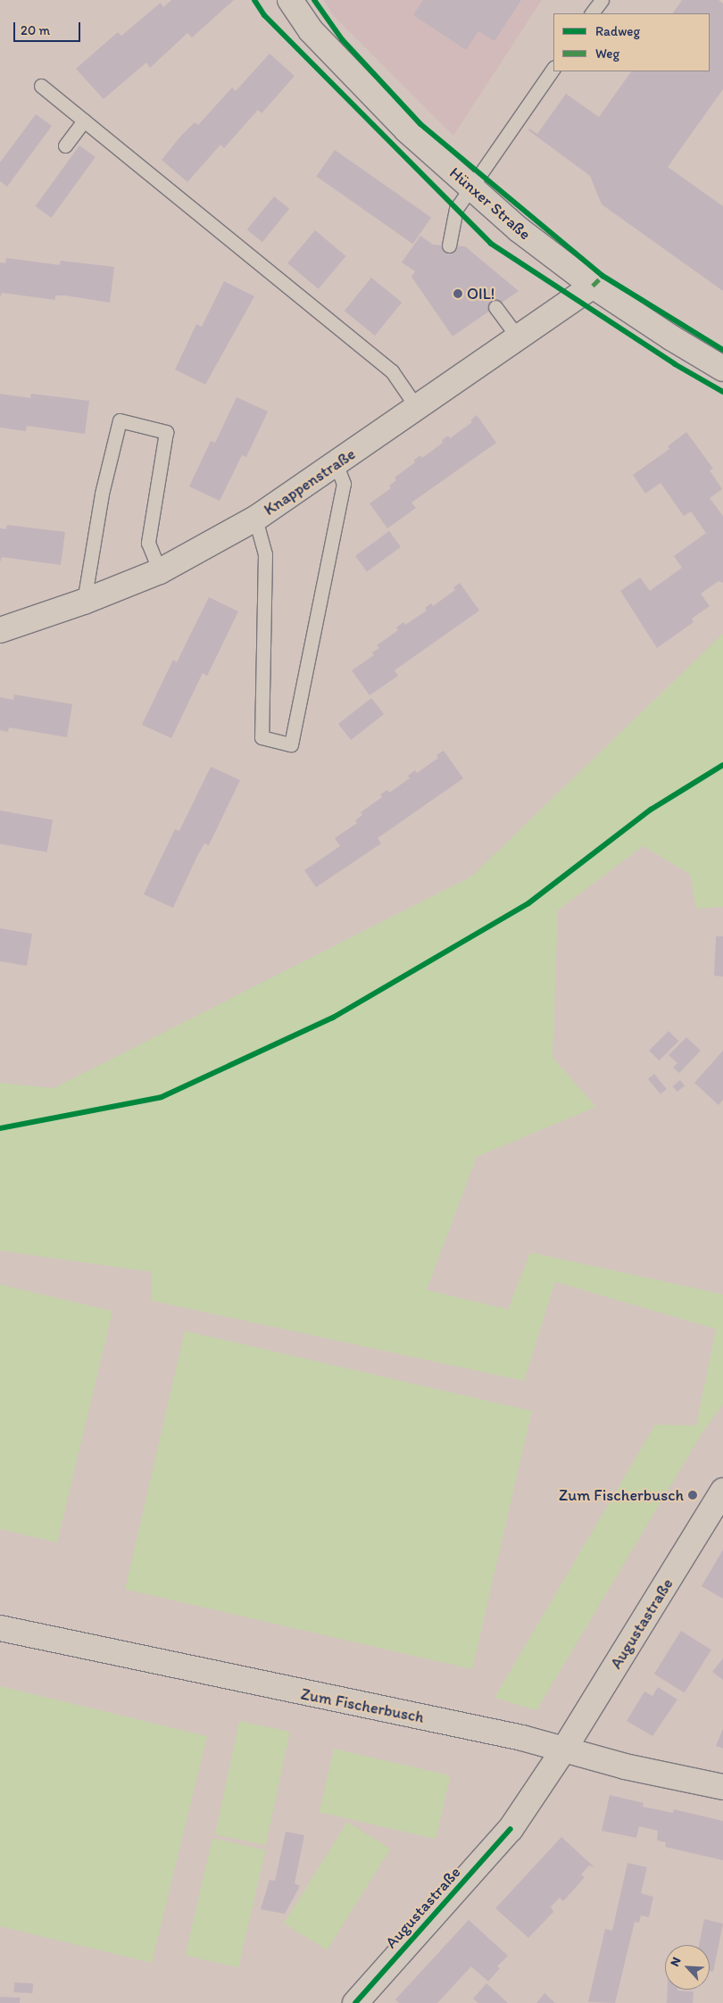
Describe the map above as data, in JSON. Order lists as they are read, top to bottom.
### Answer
{
  "streets": {
    "street": [
      "Hünxer Straße",
      "Knappenstraße",
      "Augustastraße",
      "Zum Fischerbusch"
    ]
  },
  "crossings": [
    ["Hünxer Straße", "Knappenstraße"],
    ["Augustastraße", "Zum Fischerbusch"]
  ],
  "places": ["OIL!", "Zum Fischerbusch"],
  "legend": ["Radweg", "Weg"],
  "scale_bar": "20 m",
  "north": "top left"
}
